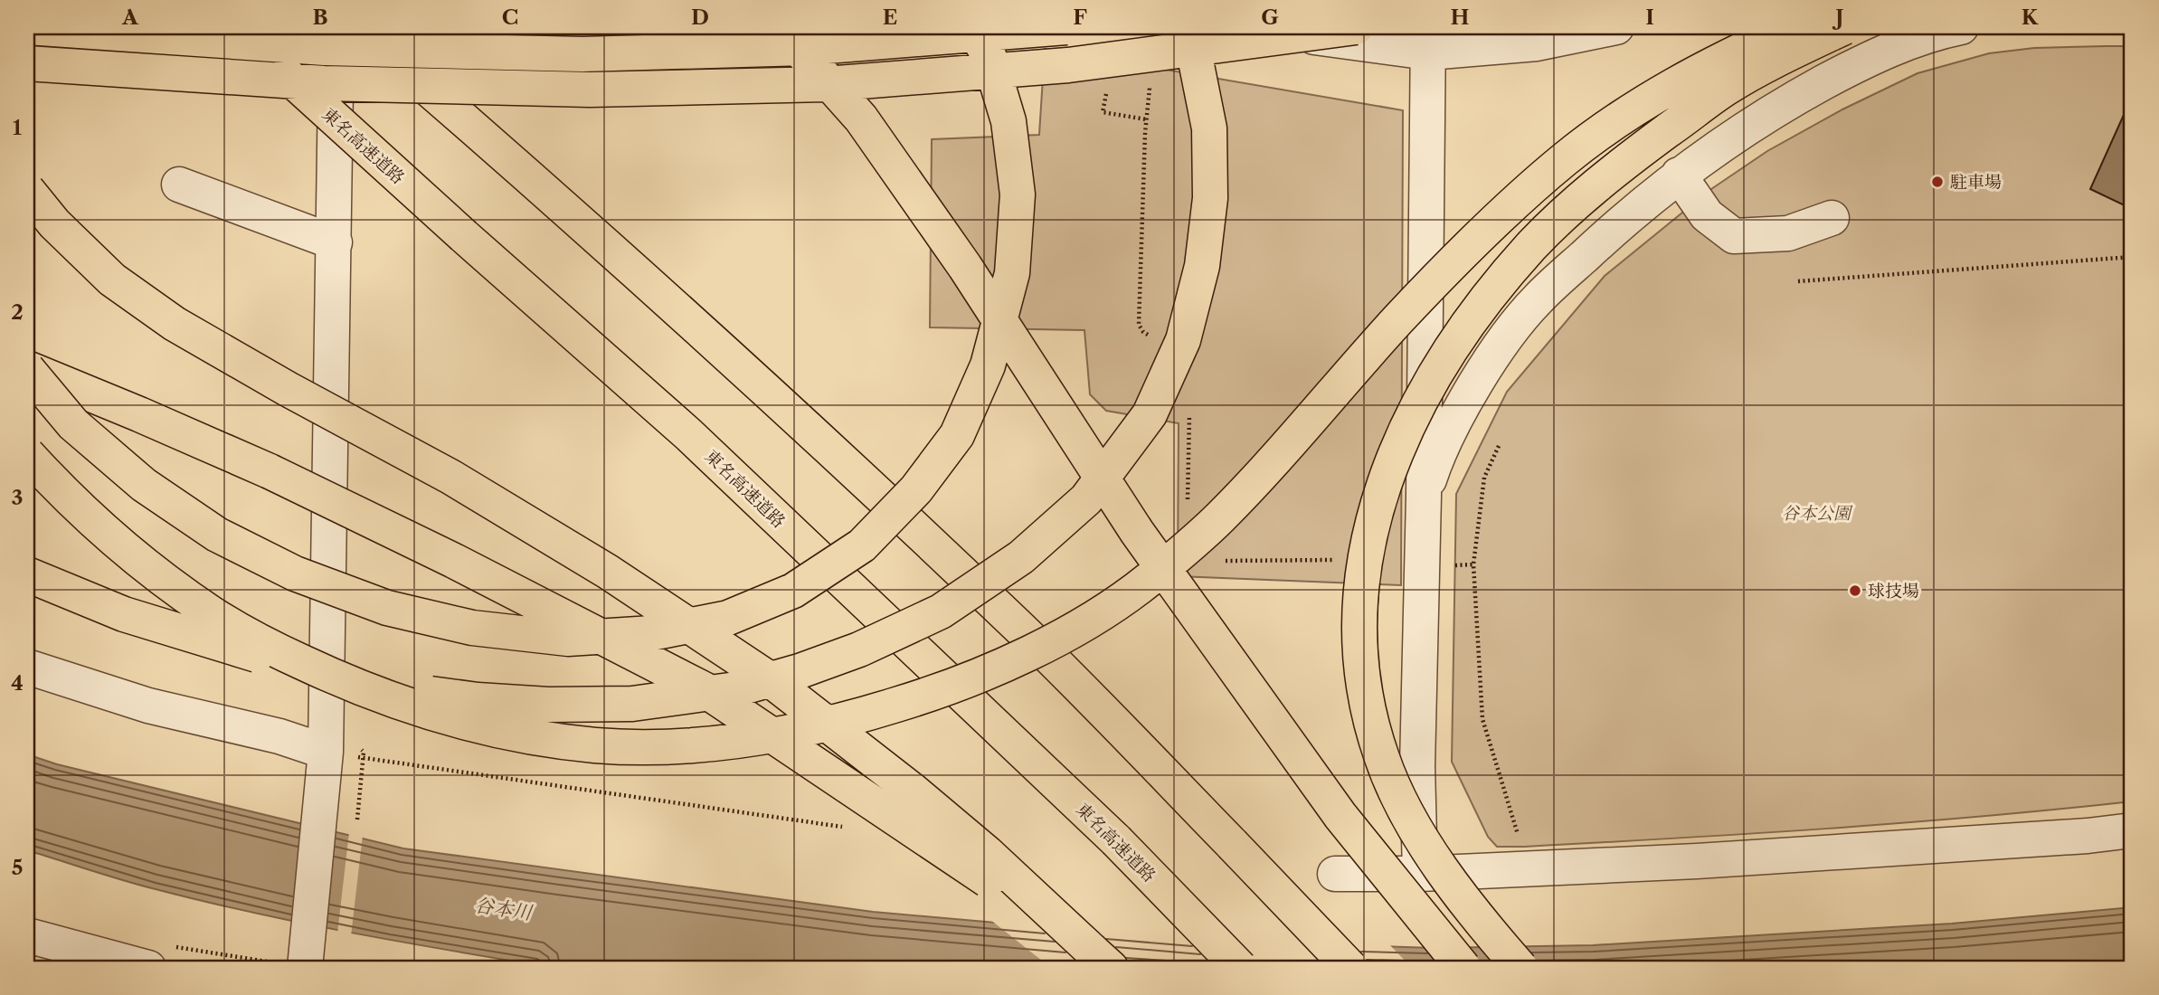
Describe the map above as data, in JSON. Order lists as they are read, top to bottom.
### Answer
{
  "streets": {
    "highway": ["東名高速道路"]
  },
  "water": ["谷本川"],
  "parks": ["谷本公園"],
  "places": ["駐車場", "球技場"],
  "grid": {
    "columns": [
      "A",
      "B",
      "C",
      "D",
      "E",
      "F",
      "G",
      "H",
      "I",
      "J",
      "K"
    ],
    "rows": [
      "1",
      "2",
      "3",
      "4",
      "5"
    ]
  }
}
